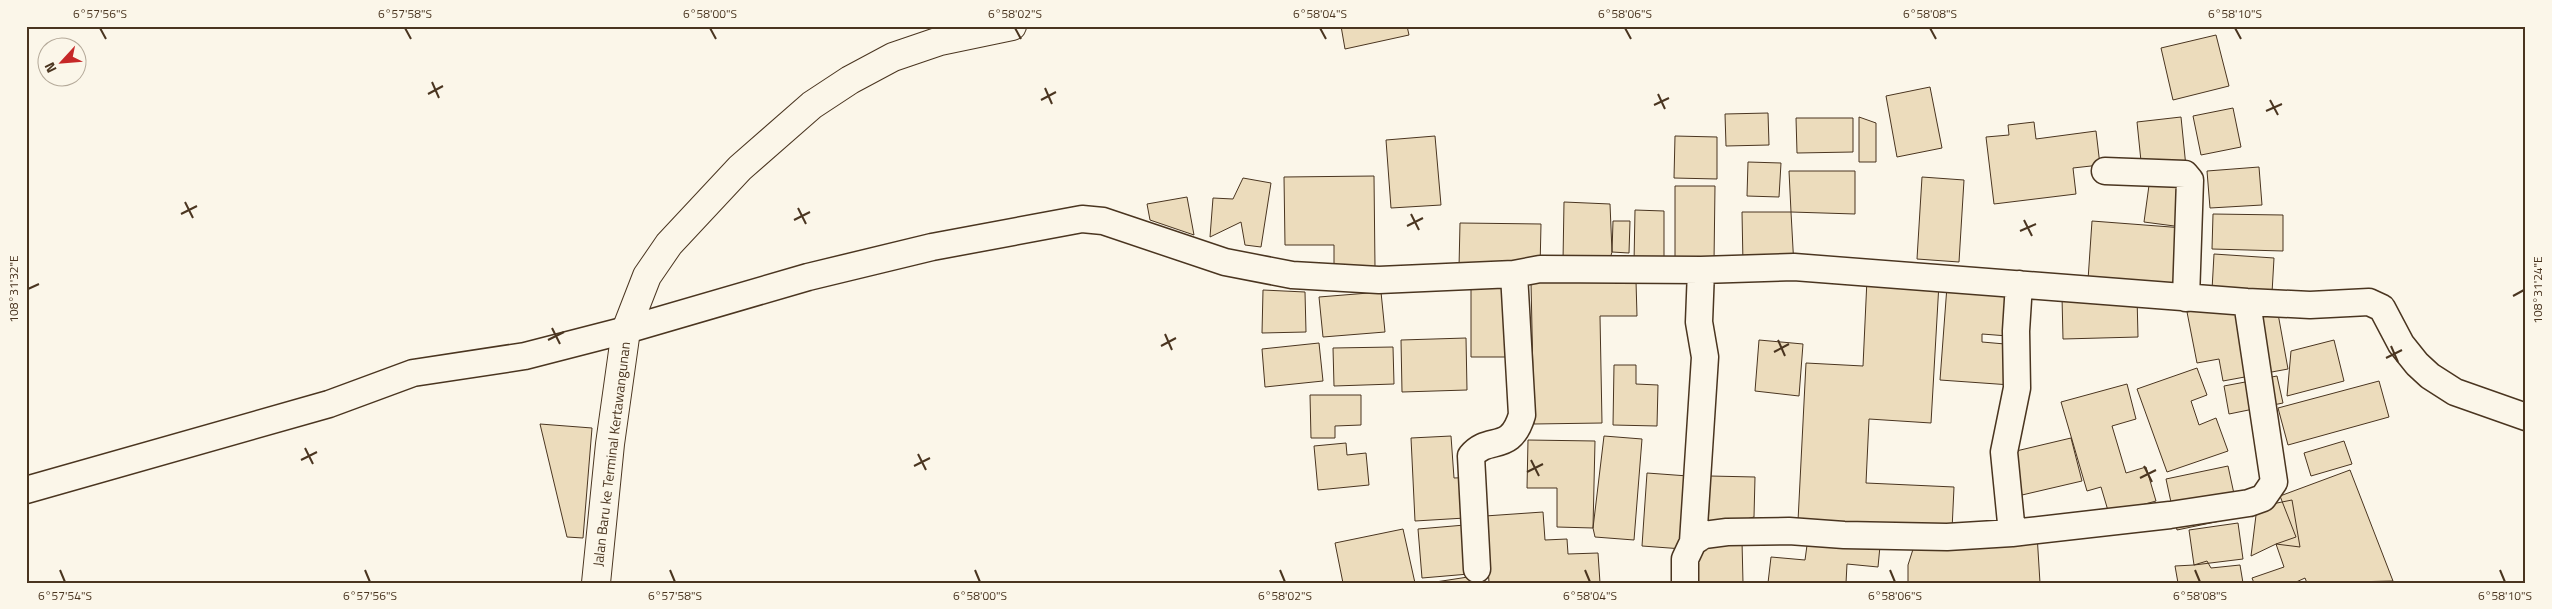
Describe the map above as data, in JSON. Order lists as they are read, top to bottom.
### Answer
{
  "streets": {
    "main road": ["Jalan Baru ke Terminal Kertawangunan"]
  },
  "north": "bottom left",
  "coordinates": [
    "6°57'56\"S",
    "6°57'58\"S",
    "6°58'00\"S",
    "6°58'02\"S",
    "6°58'04\"S",
    "6°58'06\"S",
    "6°58'08\"S",
    "6°58'10\"S",
    "108°31'32\"E",
    "108°31'24\"E",
    "6°57'54\"S"
  ]
}
